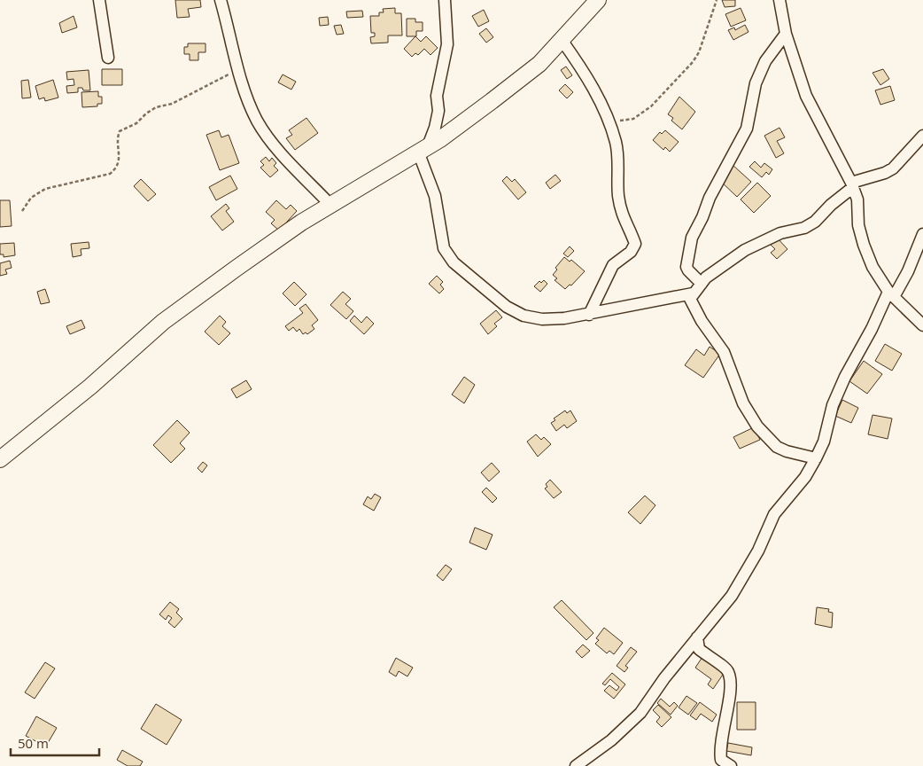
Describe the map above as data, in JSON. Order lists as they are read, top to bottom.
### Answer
{
  "scale_bar": "50 m"
}
